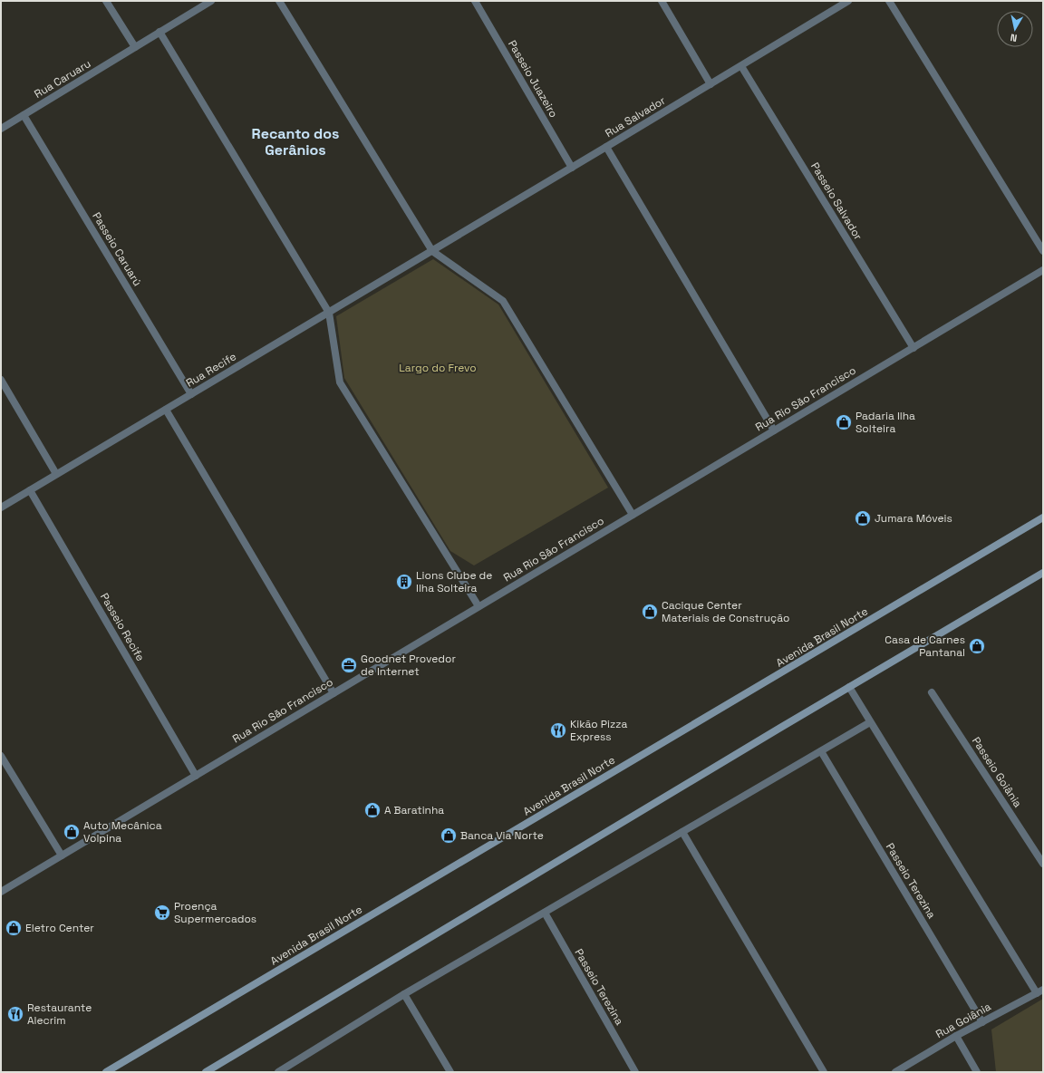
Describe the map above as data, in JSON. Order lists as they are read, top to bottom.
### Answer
{
  "streets": {
    "main road": ["Avenida Brasil Norte"],
    "street": [
      "Rua Caruaru",
      "Passeio Juazeiro",
      "Rua Salvador",
      "Passeio Salvador",
      "Passeio Caruarú",
      "Rua Recife",
      "Rua Rio São Francisco",
      "Passeio Recife",
      "Passeio Goiânia",
      "Passeio Terezina",
      "Rua Goiânia"
    ]
  },
  "crossings": [
    ["Rua Caruaru", "Passeio Caruarú"],
    ["Passeio Juazeiro", "Rua Salvador"],
    ["Rua Salvador", "Passeio Salvador"],
    ["Rua Salvador", "Rua Recife"],
    ["Passeio Salvador", "Rua Rio São Francisco"],
    ["Passeio Caruarú", "Rua Recife"],
    ["Rua Recife", "Passeio Recife"],
    ["Rua Rio São Francisco", "Passeio Recife"],
    ["Passeio Terezina", "Rua Goiânia"]
  ],
  "districts": ["Recanto dos Gerânios"],
  "parks": ["Largo do Frevo"],
  "places": {
    "shop": [
      "Padaria Ilha Solteira",
      "Jumara Móveis",
      "Cacique Center Materiais de Construção",
      "Casa de Carnes Pantanal",
      "A Baratinha",
      "Auto Mecânica Volpina",
      "Banca Via Norte",
      "Eletro Center"
    ],
    "building": ["Lions Clube de Ilha Solteira"],
    "office": ["Goodnet Provedor de Internet"],
    "restaurant": ["Kikão Pizza Express", "Restaurante Alecrim"],
    "supermarket": ["Proença Supermercados"]
  },
  "north": "bottom"
}
